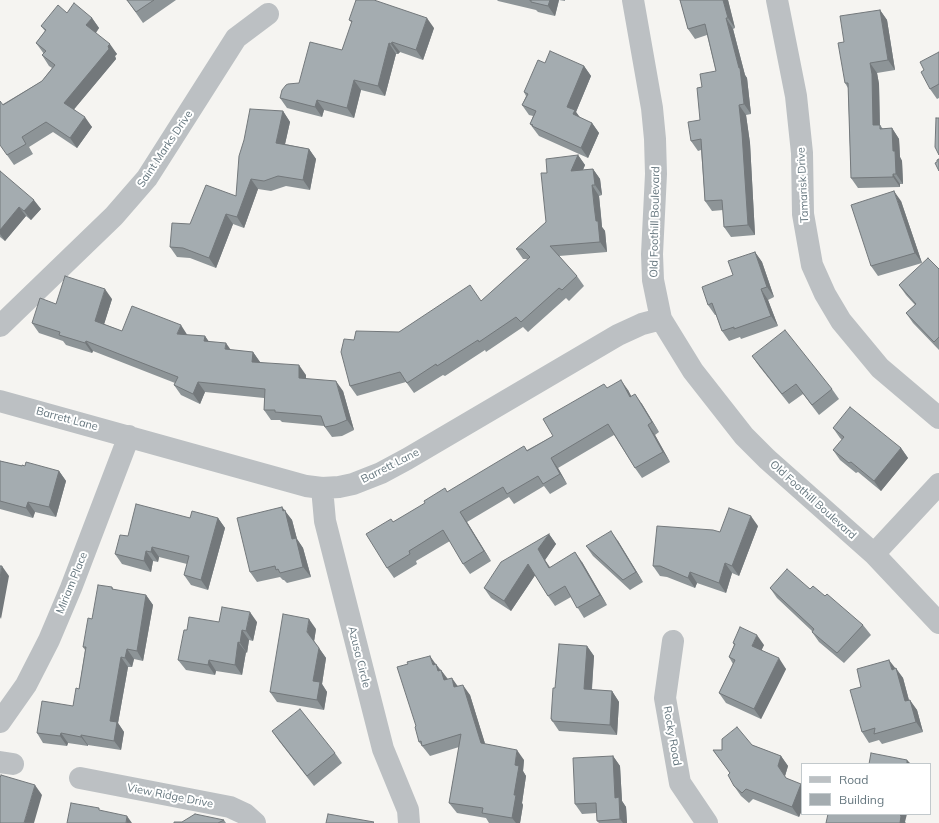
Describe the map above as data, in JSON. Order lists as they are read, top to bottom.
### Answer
{
  "streets": {
    "street": [
      "Saint Marks Drive",
      "Tamarisk Drive",
      "Old Foothill Boulevard",
      "Barrett Lane",
      "Miriam Place",
      "Azusa Circle",
      "Rocky Road",
      "View Ridge Drive"
    ]
  },
  "crossings": [
    ["Old Foothill Boulevard", "Barrett Lane"],
    ["Barrett Lane", "Miriam Place"],
    ["Barrett Lane", "Azusa Circle"]
  ],
  "legend": ["Road", "Building"]
}
